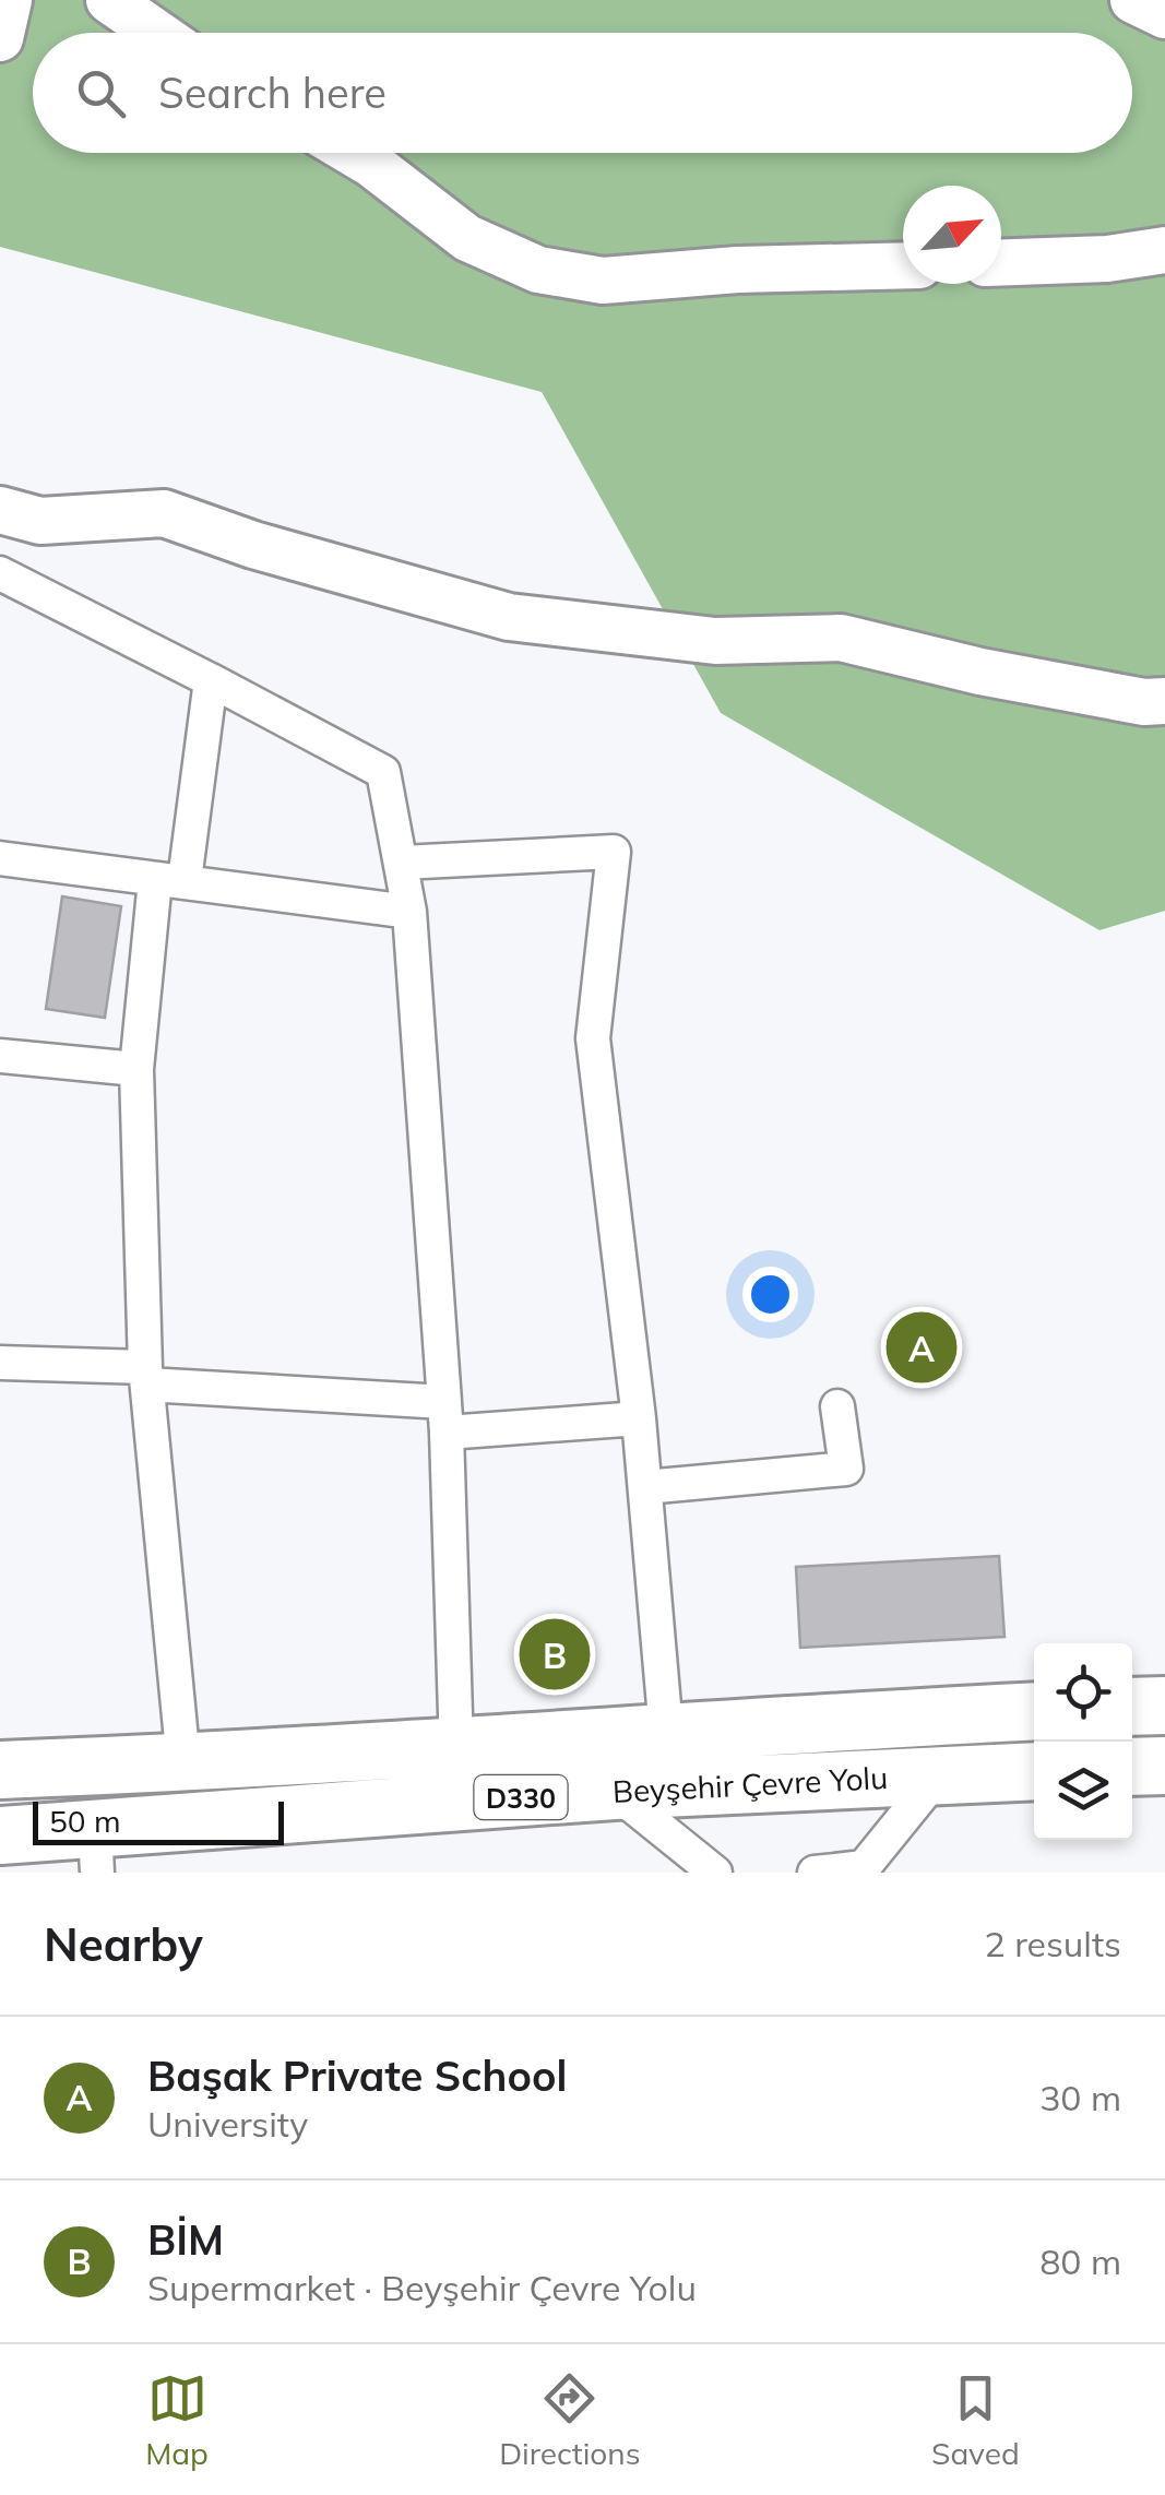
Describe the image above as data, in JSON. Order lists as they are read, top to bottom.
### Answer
{
  "streets": {
    "highway": ["Beyşehir Çevre Yolu", "D330"]
  },
  "scale_bar": "50 m",
  "north": "top right",
  "page": {
    "search": "Search here",
    "pins": ["A", "B"],
    "scale": "50 m",
    "heading": ["Nearby", "2 results"],
    "list": [
      {
        "mark": "A",
        "name": "Başak Private School",
        "note": "University",
        "value": "30 m"
      },
      {
        "mark": "B",
        "name": "BİM",
        "note": "Supermarket · Beyşehir Çevre Yolu",
        "value": "80 m"
      }
    ],
    "nav": ["Map", "Directions", "Saved"]
  }
}
